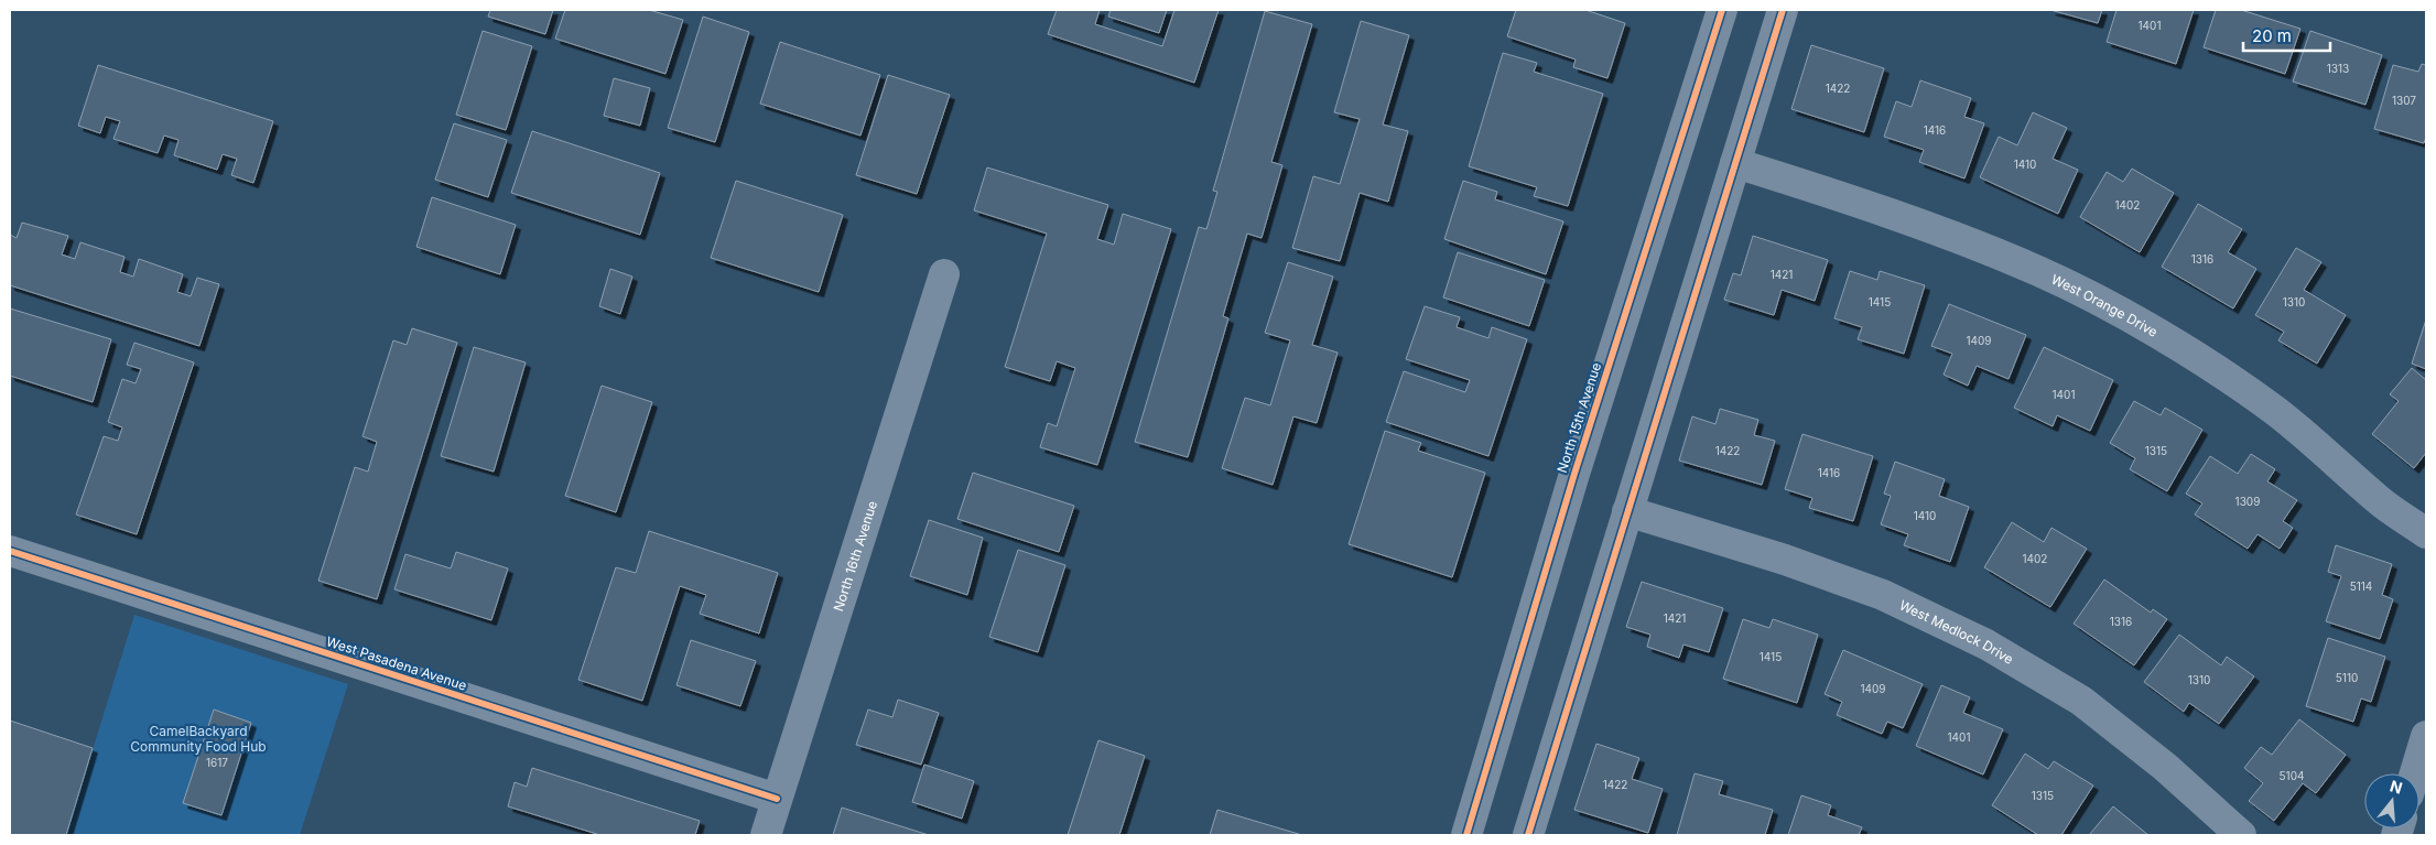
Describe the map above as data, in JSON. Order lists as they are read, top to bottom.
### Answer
{
  "streets": {
    "street": [
      "West Orange Drive",
      "North 15th Avenue",
      "North 16th Avenue",
      "West Medlock Drive",
      "West Pasadena Avenue"
    ]
  },
  "crossings": [
    ["North 16th Avenue", "West Pasadena Avenue"]
  ],
  "parks": ["CamelBackyard Community Food Hub"],
  "house_numbers": [
    "1401",
    "1313",
    "1422",
    "1307",
    "1416",
    "1410",
    "1402",
    "1316",
    "1421",
    "1415",
    "1310",
    "1409",
    "1401",
    "1422",
    "1315",
    "1416",
    "1309",
    "1410",
    "1402",
    "5114",
    "1421",
    "1316",
    "1415",
    "5110",
    "1310",
    "1409",
    "1401",
    "1617",
    "5104",
    "1422",
    "1315"
  ],
  "scale_bar": "20 m",
  "north": "top"
}
